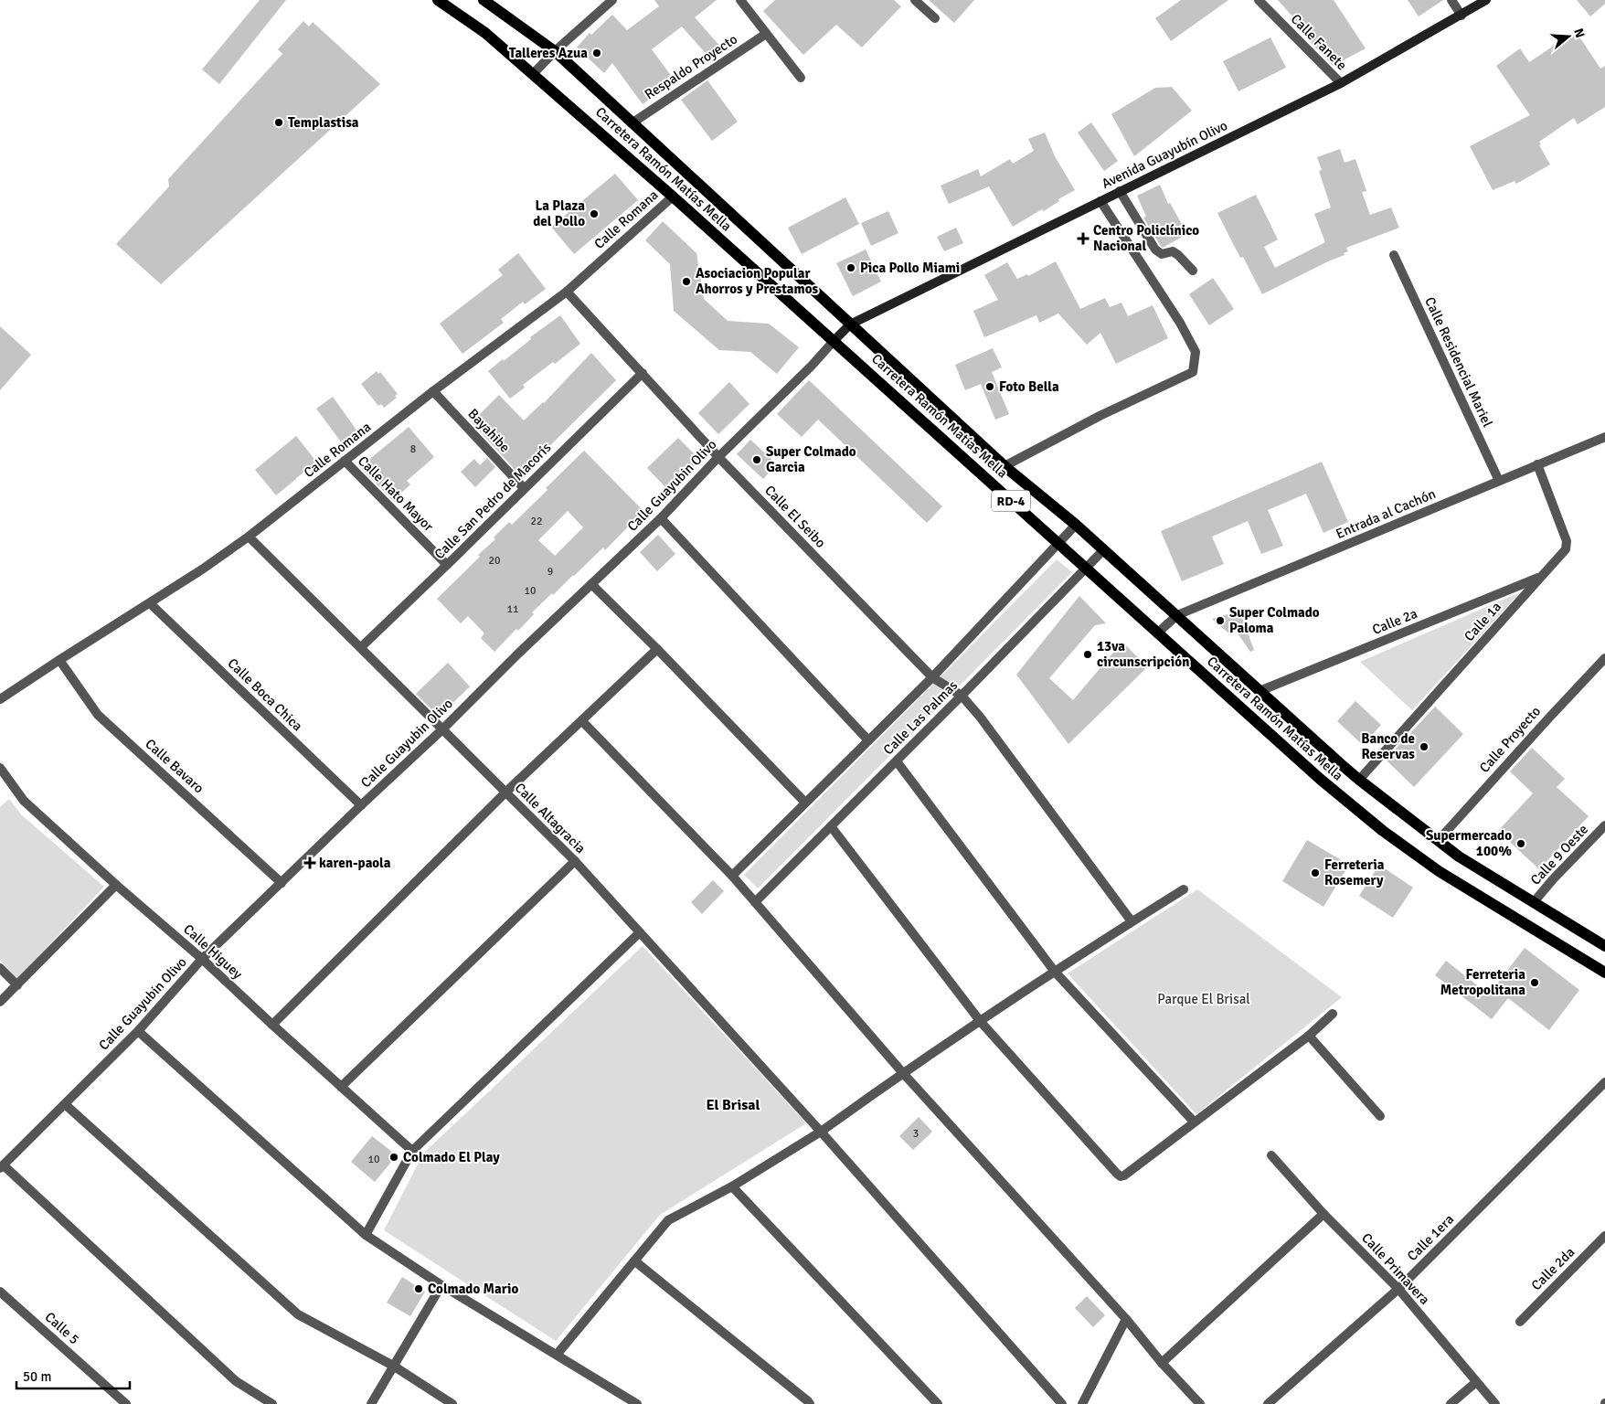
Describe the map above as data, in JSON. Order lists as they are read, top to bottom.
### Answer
{
  "streets": {
    "main road": ["Avenida Guayubín Olivo", "Carretera Ramón Matías Mella", "RD-4"],
    "street": [
      "Calle Fanete",
      "Respaldo Proyecto",
      "Calle Romana",
      "Calle Residencial Mariel",
      "Bayahibe",
      "Calle Guayubin Olivo",
      "Calle Hato Mayor",
      "Calle San Pedro de Macorís",
      "Entrada al Cachón",
      "Calle El Seibo",
      "Calle 2a",
      "Calle 1a",
      "Calle Boca Chica",
      "Calle Las Palmas",
      "Calle Proyecto",
      "Calle Bavaro",
      "Calle Altagracia",
      "Calle 9 Oeste",
      "Calle Higuey",
      "Calle 1era",
      "Calle Primavera",
      "Calle 2da",
      "Calle 5"
    ]
  },
  "crossings": [
    ["Calle Fanete", "Avenida Guayubín Olivo"],
    ["Respaldo Proyecto", "Carretera Ramón Matías Mella"],
    ["Avenida Guayubín Olivo", "Carretera Ramón Matías Mella"],
    ["Avenida Guayubín Olivo", "Calle Guayubin Olivo"],
    ["Carretera Ramón Matías Mella", "Calle Romana"],
    ["Carretera Ramón Matías Mella", "Calle Guayubin Olivo"],
    ["Carretera Ramón Matías Mella", "Entrada al Cachón"],
    ["Carretera Ramón Matías Mella", "Calle 2a"],
    ["Carretera Ramón Matías Mella", "Calle 1a"],
    ["Carretera Ramón Matías Mella", "Calle Las Palmas"],
    ["Carretera Ramón Matías Mella", "Calle Proyecto"],
    ["Carretera Ramón Matías Mella", "Calle 9 Oeste"],
    ["Calle Romana", "Bayahibe"],
    ["Calle Romana", "Calle Hato Mayor"],
    ["Calle Romana", "Calle El Seibo"],
    ["Calle Romana", "Calle Boca Chica"],
    ["Calle Romana", "Calle Bavaro"],
    ["Calle Romana", "Calle Altagracia"],
    ["Calle Residencial Mariel", "Entrada al Cachón"],
    ["Bayahibe", "Calle San Pedro de Macorís"],
    ["Calle Guayubin Olivo", "Calle El Seibo"],
    ["Calle Guayubin Olivo", "Calle Boca Chica"],
    ["Calle Guayubin Olivo", "Calle Bavaro"],
    ["Calle Guayubin Olivo", "Calle Altagracia"],
    ["Calle Guayubin Olivo", "Calle Higuey"],
    ["Calle Hato Mayor", "Calle San Pedro de Macorís"],
    ["Calle San Pedro de Macorís", "Calle El Seibo"],
    ["Calle San Pedro de Macorís", "Calle Altagracia"],
    ["Entrada al Cachón", "Calle 1a"],
    ["Calle El Seibo", "Calle Las Palmas"],
    ["Calle 2a", "Calle 1a"],
    ["Calle 1era", "Calle Primavera"]
  ],
  "districts": ["El Brisal"],
  "parks": ["Parque El Brisal"],
  "places": {
    "other": [
      "Talleres Azua",
      "Templastisa",
      "La Plaza del Pollo",
      "Pica Pollo Miami",
      "Asociacion Popular Ahorros y Prestamos",
      "Foto Bella",
      "Super Colmado Garcia",
      "Super Colmado Paloma",
      "13va circunscripción",
      "Banco de Reservas",
      "Supermercado 100%",
      "Ferreteria Rosemery",
      "Ferreteria Metropolitana",
      "Colmado El Play",
      "Colmado Mario"
    ],
    "health": ["Centro Policlínico Nacional", "karen-paola"]
  },
  "house_numbers": [
    "8",
    "22",
    "20",
    "9",
    "10",
    "11",
    "3",
    "10"
  ],
  "scale_bar": "50 m",
  "north": "right"
}
